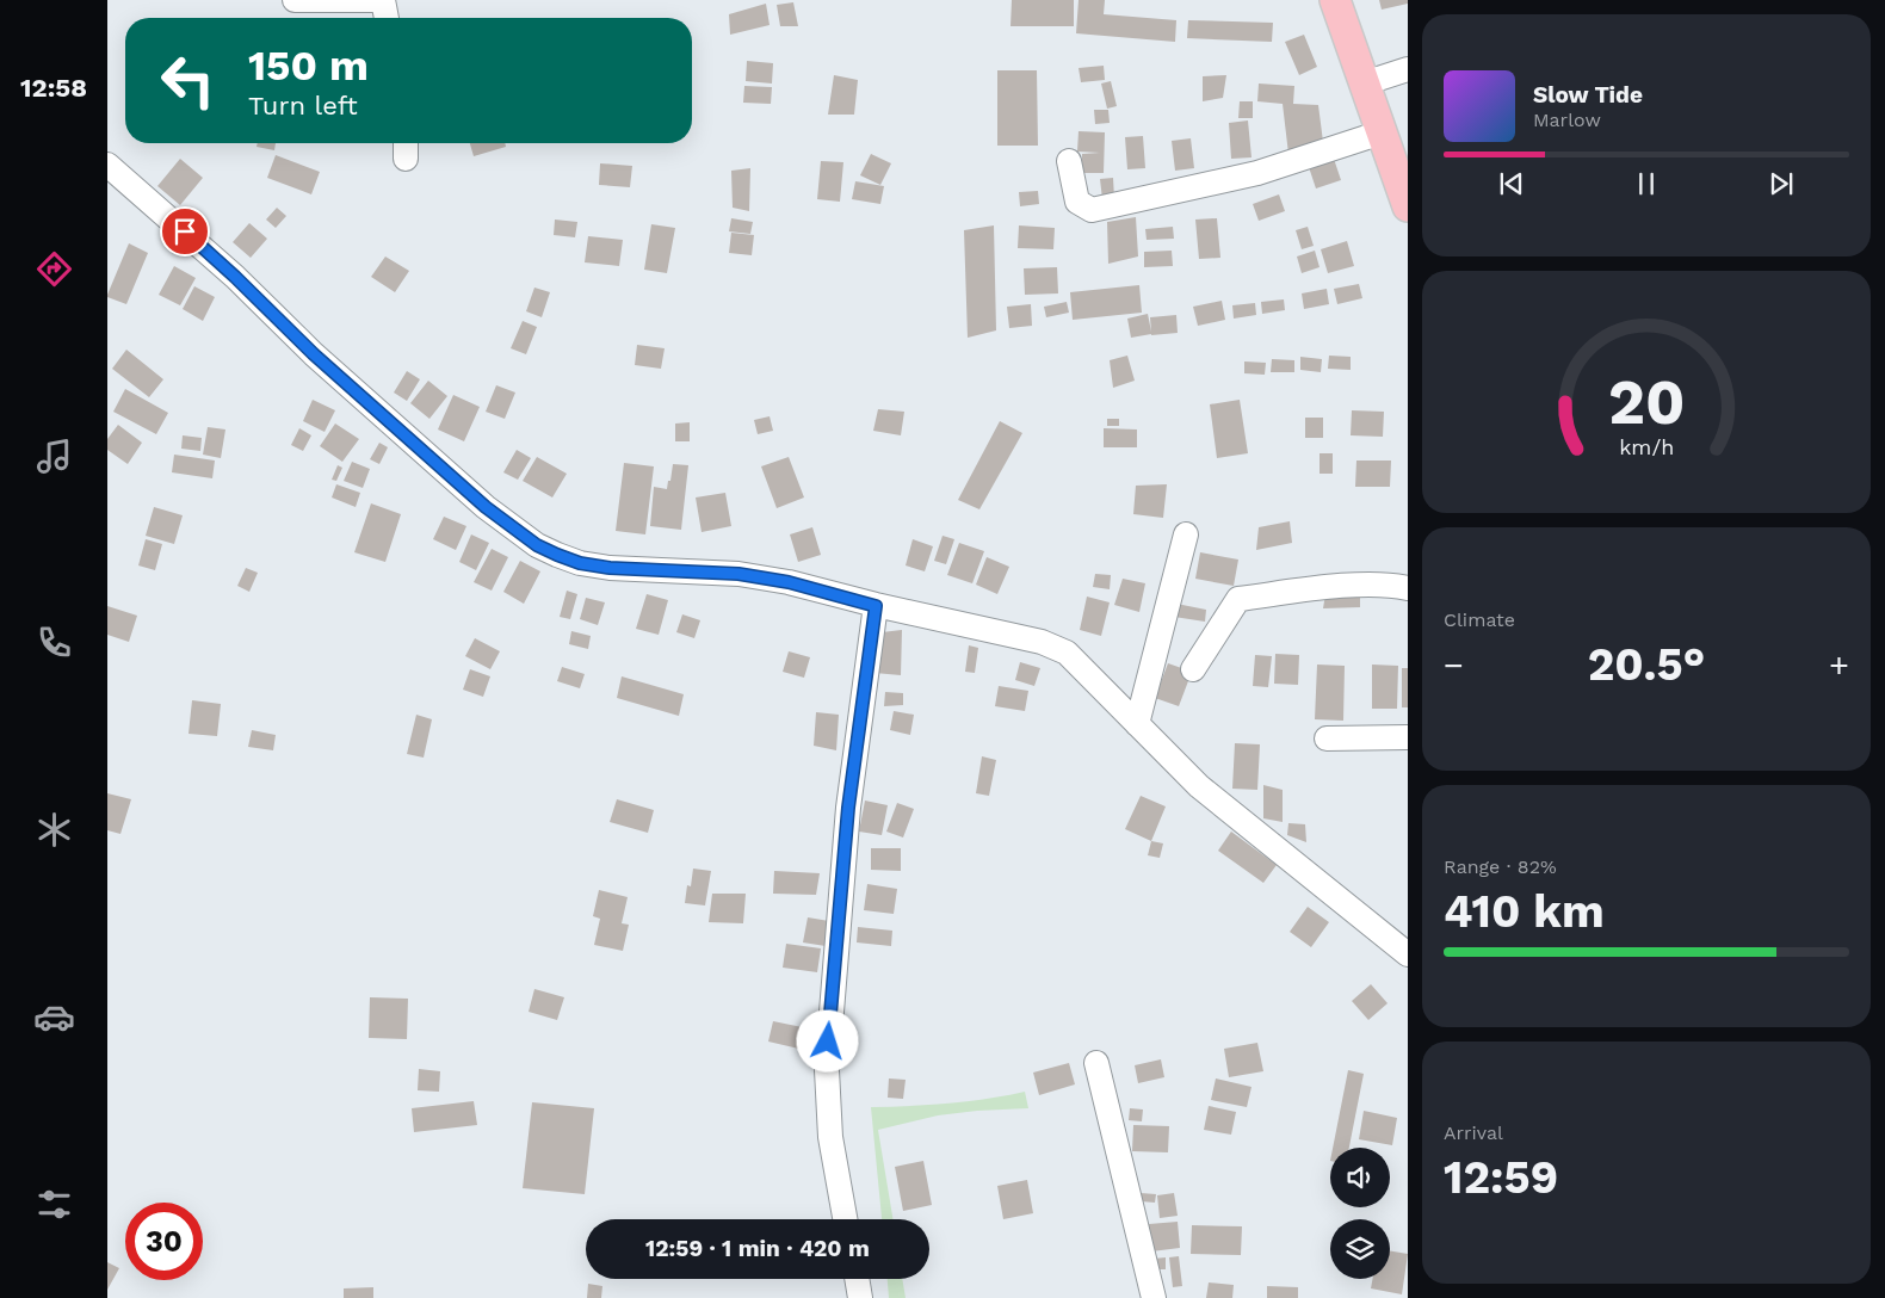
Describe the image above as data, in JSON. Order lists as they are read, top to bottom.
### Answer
{
  "page": {
    "tabs": "12:58",
    "turn": ["150 m", "Turn left"],
    "song": ["Slow Tide", "Marlow"],
    "tile": [
      "Climate",
      ["Range · 82%", "410 km"],
      ["Arrival", "12:59"]
    ],
    "heat": ["−", "20.5°", "+"],
    "limit": "30",
    "trip": "12:59 · 1 min · 420 m",
    "gauge": ["20", "km/h"]
  }
}
